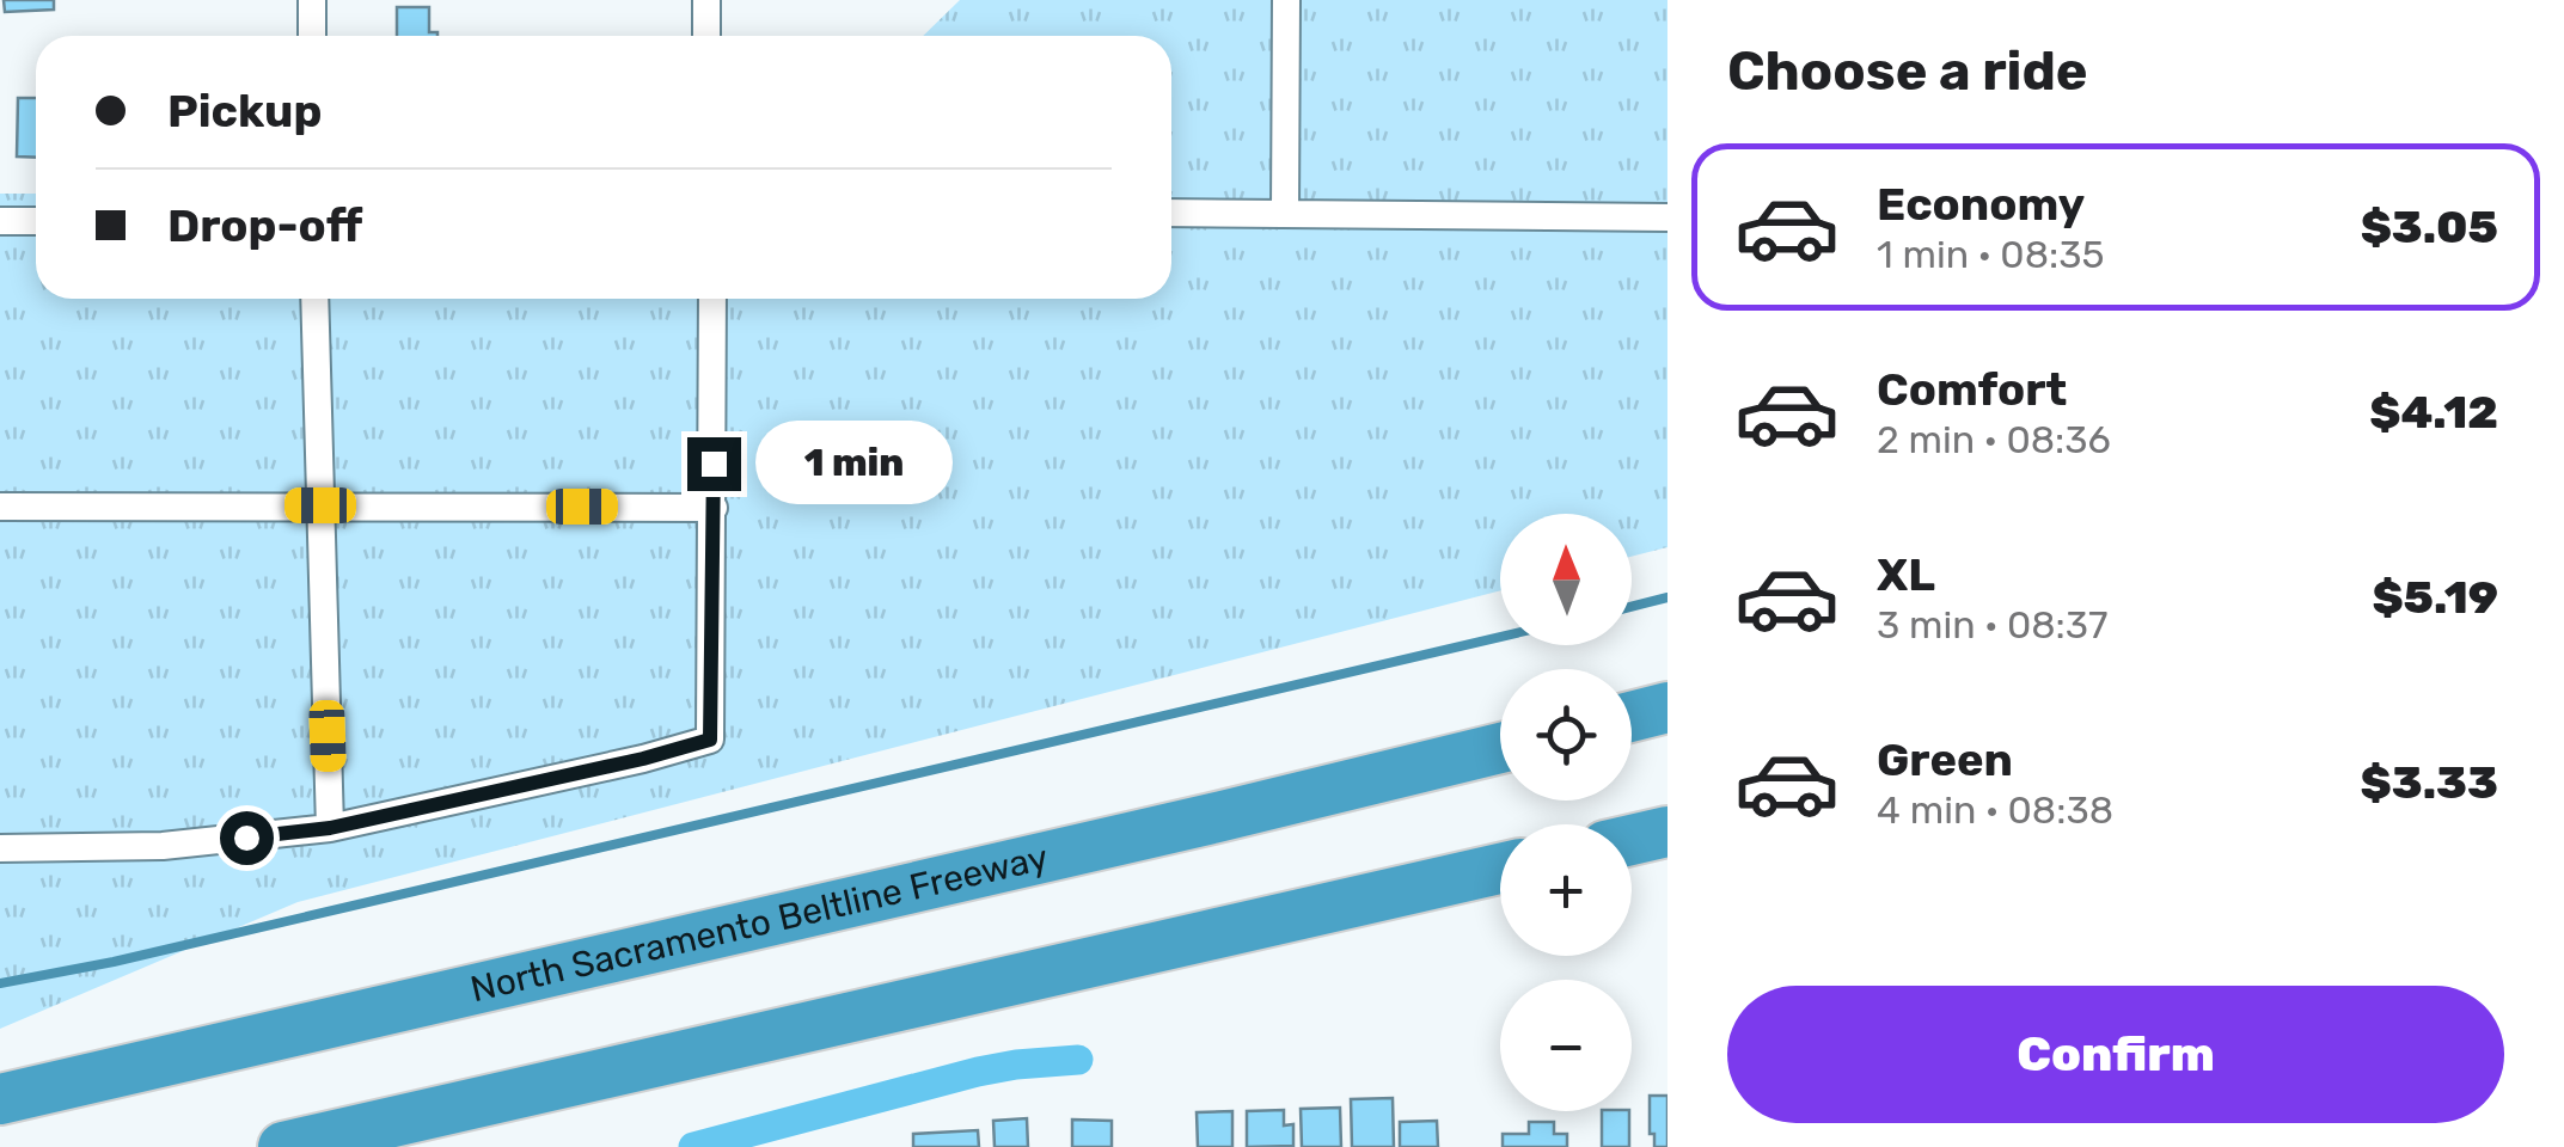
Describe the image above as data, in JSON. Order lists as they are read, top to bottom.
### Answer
{
  "streets": {
    "highway": ["North Sacramento Beltline Freeway"]
  },
  "north": "top",
  "page": {
    "heading": "Choose a ride",
    "banner": ["Pickup", "Drop-off"],
    "list": [
      {
        "name": "Economy",
        "note": "1 min · 08:35",
        "value": "$3.05"
      },
      {
        "name": "Comfort",
        "note": "2 min · 08:36",
        "value": "$4.12"
      },
      {
        "name": "XL",
        "note": "3 min · 08:37",
        "value": "$5.19"
      },
      {
        "name": "Green",
        "note": "4 min · 08:38",
        "value": "$3.33"
      }
    ],
    "bubble": "1 min",
    "map_buttons": ["+", "−"],
    "buttons": "Confirm"
  }
}
